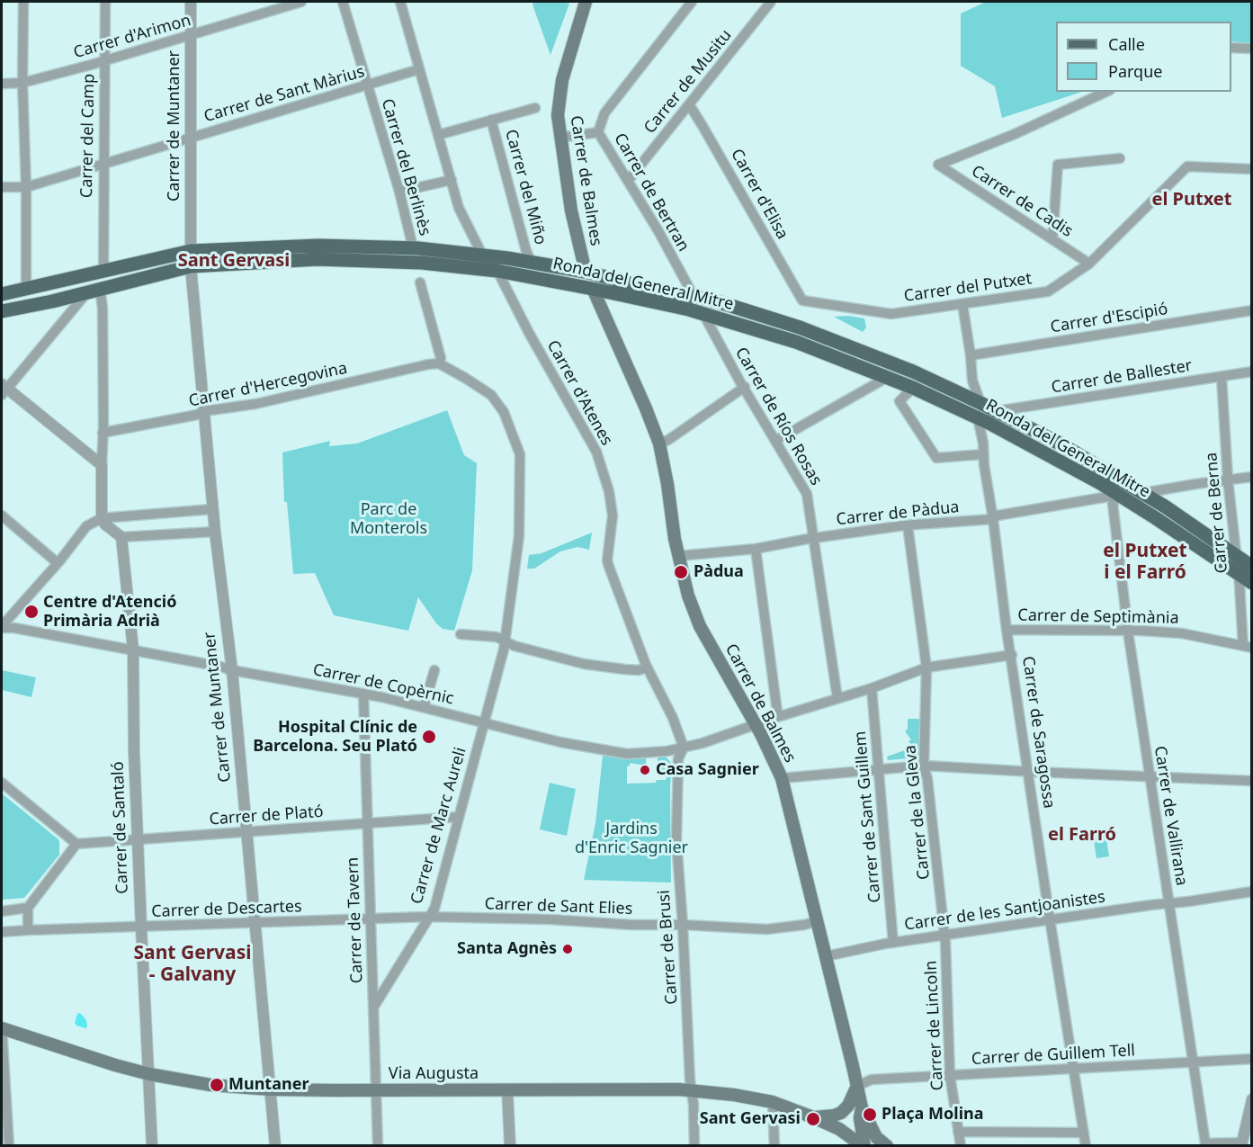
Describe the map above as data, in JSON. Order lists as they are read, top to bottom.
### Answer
{
  "streets": {
    "main road": ["Carrer de Balmes", "Ronda del General Mitre", "Via Augusta"],
    "street": [
      "Carrer d'Arimon",
      "Carrer de Musitu",
      "Carrer de Sant Màrius",
      "Carrer de Muntaner",
      "Carrer del Camp",
      "Carrer del Berlinès",
      "Carrer del Miño",
      "Carrer de Bertran",
      "Carrer d'Elisa",
      "Carrer de Cadis",
      "Carrer del Putxet",
      "Carrer d'Escipió",
      "Carrer de Ballester",
      "Carrer d'Hercegovina",
      "Carrer d'Atenes",
      "Carrer de Ríos Rosas",
      "Carrer de Berna",
      "Carrer de Pàdua",
      "Carrer de Septimània",
      "Carrer de Copèrnic",
      "Carrer de Saragossa",
      "Carrer de la Gleva",
      "Carrer de Plató",
      "Carrer de Vallirana",
      "Carrer de Sant Guillem",
      "Carrer de Marc Aureli",
      "Carrer de Santaló",
      "Carrer de Sant Elies",
      "Carrer de Descartes",
      "Carrer de les Santjoanistes",
      "Carrer de Tavern",
      "Carrer de Brusi",
      "Carrer de Lincoln",
      "Carrer de Guillem Tell"
    ]
  },
  "crossings": [
    ["Carrer d'Arimon", "Carrer de Muntaner"],
    ["Carrer d'Arimon", "Carrer del Camp"],
    ["Carrer de Musitu", "Carrer de Bertran"],
    ["Carrer de Musitu", "Carrer d'Elisa"],
    ["Carrer de Sant Màrius", "Carrer de Muntaner"],
    ["Carrer de Sant Màrius", "Carrer del Camp"],
    ["Carrer de Sant Màrius", "Carrer del Berlinès"],
    ["Carrer de Muntaner", "Ronda del General Mitre"],
    ["Carrer de Muntaner", "Carrer d'Hercegovina"],
    ["Carrer de Muntaner", "Carrer de Copèrnic"],
    ["Carrer de Muntaner", "Carrer de Plató"],
    ["Carrer de Muntaner", "Carrer de Descartes"],
    ["Carrer de Muntaner", "Via Augusta"],
    ["Carrer del Camp", "Ronda del General Mitre"],
    ["Carrer del Berlinès", "Ronda del General Mitre"],
    ["Carrer de Balmes", "Ronda del General Mitre"],
    ["Carrer de Balmes", "Carrer de Pàdua"],
    ["Carrer de Balmes", "Carrer de Copèrnic"],
    ["Carrer de Balmes", "Carrer de Sant Elies"],
    ["Carrer de Balmes", "Carrer de les Santjoanistes"],
    ["Carrer de Balmes", "Carrer de Guillem Tell"],
    ["Carrer de Balmes", "Via Augusta"],
    ["Carrer del Miño", "Ronda del General Mitre"],
    ["Carrer de Bertran", "Ronda del General Mitre"],
    ["Carrer d'Elisa", "Carrer del Putxet"],
    ["Carrer de Cadis", "Carrer del Putxet"],
    ["Ronda del General Mitre", "Carrer de Ballester"],
    ["Ronda del General Mitre", "Carrer d'Atenes"],
    ["Ronda del General Mitre", "Carrer de Ríos Rosas"],
    ["Ronda del General Mitre", "Carrer de Berna"],
    ["Ronda del General Mitre", "Carrer de Pàdua"],
    ["Ronda del General Mitre", "Carrer de Saragossa"],
    ["Ronda del General Mitre", "Carrer de Vallirana"],
    ["Carrer de Ballester", "Carrer de Berna"],
    ["Carrer d'Hercegovina", "Carrer de Marc Aureli"],
    ["Carrer d'Atenes", "Carrer de Copèrnic"],
    ["Carrer d'Atenes", "Carrer de Brusi"],
    ["Carrer de Ríos Rosas", "Carrer de Pàdua"],
    ["Carrer de Ríos Rosas", "Carrer de Copèrnic"],
    ["Carrer de Berna", "Carrer de Septimània"],
    ["Carrer de Pàdua", "Carrer de Saragossa"],
    ["Carrer de Pàdua", "Carrer de la Gleva"],
    ["Carrer de Pàdua", "Carrer de Vallirana"],
    ["Carrer de Septimània", "Carrer de Saragossa"],
    ["Carrer de Septimània", "Carrer de Vallirana"],
    ["Carrer de Copèrnic", "Carrer de Saragossa"],
    ["Carrer de Copèrnic", "Carrer de la Gleva"],
    ["Carrer de Copèrnic", "Carrer de Sant Guillem"],
    ["Carrer de Copèrnic", "Carrer de Marc Aureli"],
    ["Carrer de Copèrnic", "Carrer de Santaló"],
    ["Carrer de Copèrnic", "Carrer de Tavern"],
    ["Carrer de Copèrnic", "Carrer de Brusi"],
    ["Carrer de Saragossa", "Carrer de les Santjoanistes"],
    ["Carrer de Saragossa", "Carrer de Guillem Tell"],
    ["Carrer de la Gleva", "Carrer de les Santjoanistes"],
    ["Carrer de la Gleva", "Carrer de Lincoln"],
    ["Carrer de Plató", "Carrer de Marc Aureli"],
    ["Carrer de Plató", "Carrer de Santaló"],
    ["Carrer de Plató", "Carrer de Tavern"],
    ["Carrer de Vallirana", "Carrer de les Santjoanistes"],
    ["Carrer de Vallirana", "Carrer de Guillem Tell"],
    ["Carrer de Sant Guillem", "Carrer de les Santjoanistes"],
    ["Carrer de Marc Aureli", "Carrer de Sant Elies"],
    ["Carrer de Marc Aureli", "Carrer de Descartes"],
    ["Carrer de Marc Aureli", "Carrer de Tavern"],
    ["Carrer de Santaló", "Carrer de Descartes"],
    ["Carrer de Santaló", "Via Augusta"],
    ["Carrer de Sant Elies", "Carrer de Descartes"],
    ["Carrer de Sant Elies", "Carrer de Brusi"],
    ["Carrer de Descartes", "Carrer de Tavern"],
    ["Carrer de les Santjoanistes", "Carrer de Lincoln"],
    ["Carrer de Tavern", "Via Augusta"],
    ["Carrer de Brusi", "Via Augusta"],
    ["Carrer de Lincoln", "Carrer de Guillem Tell"]
  ],
  "districts": [
    "el Putxet",
    "Sant Gervasi",
    "el Putxet i el Farró",
    "el Farró",
    "Sant Gervasi - Galvany"
  ],
  "parks": ["Parc de Monterols", "Jardins d'Enric Sagnier"],
  "places": [
    "Pàdua",
    "Centre d'Atenció Primària Adrià",
    "Hospital Clínic de Barcelona. Seu Plató",
    "Casa Sagnier",
    "Santa Agnès",
    "Muntaner",
    "Plaça Molina",
    "Sant Gervasi"
  ],
  "legend": ["Calle", "Parque"]
}
